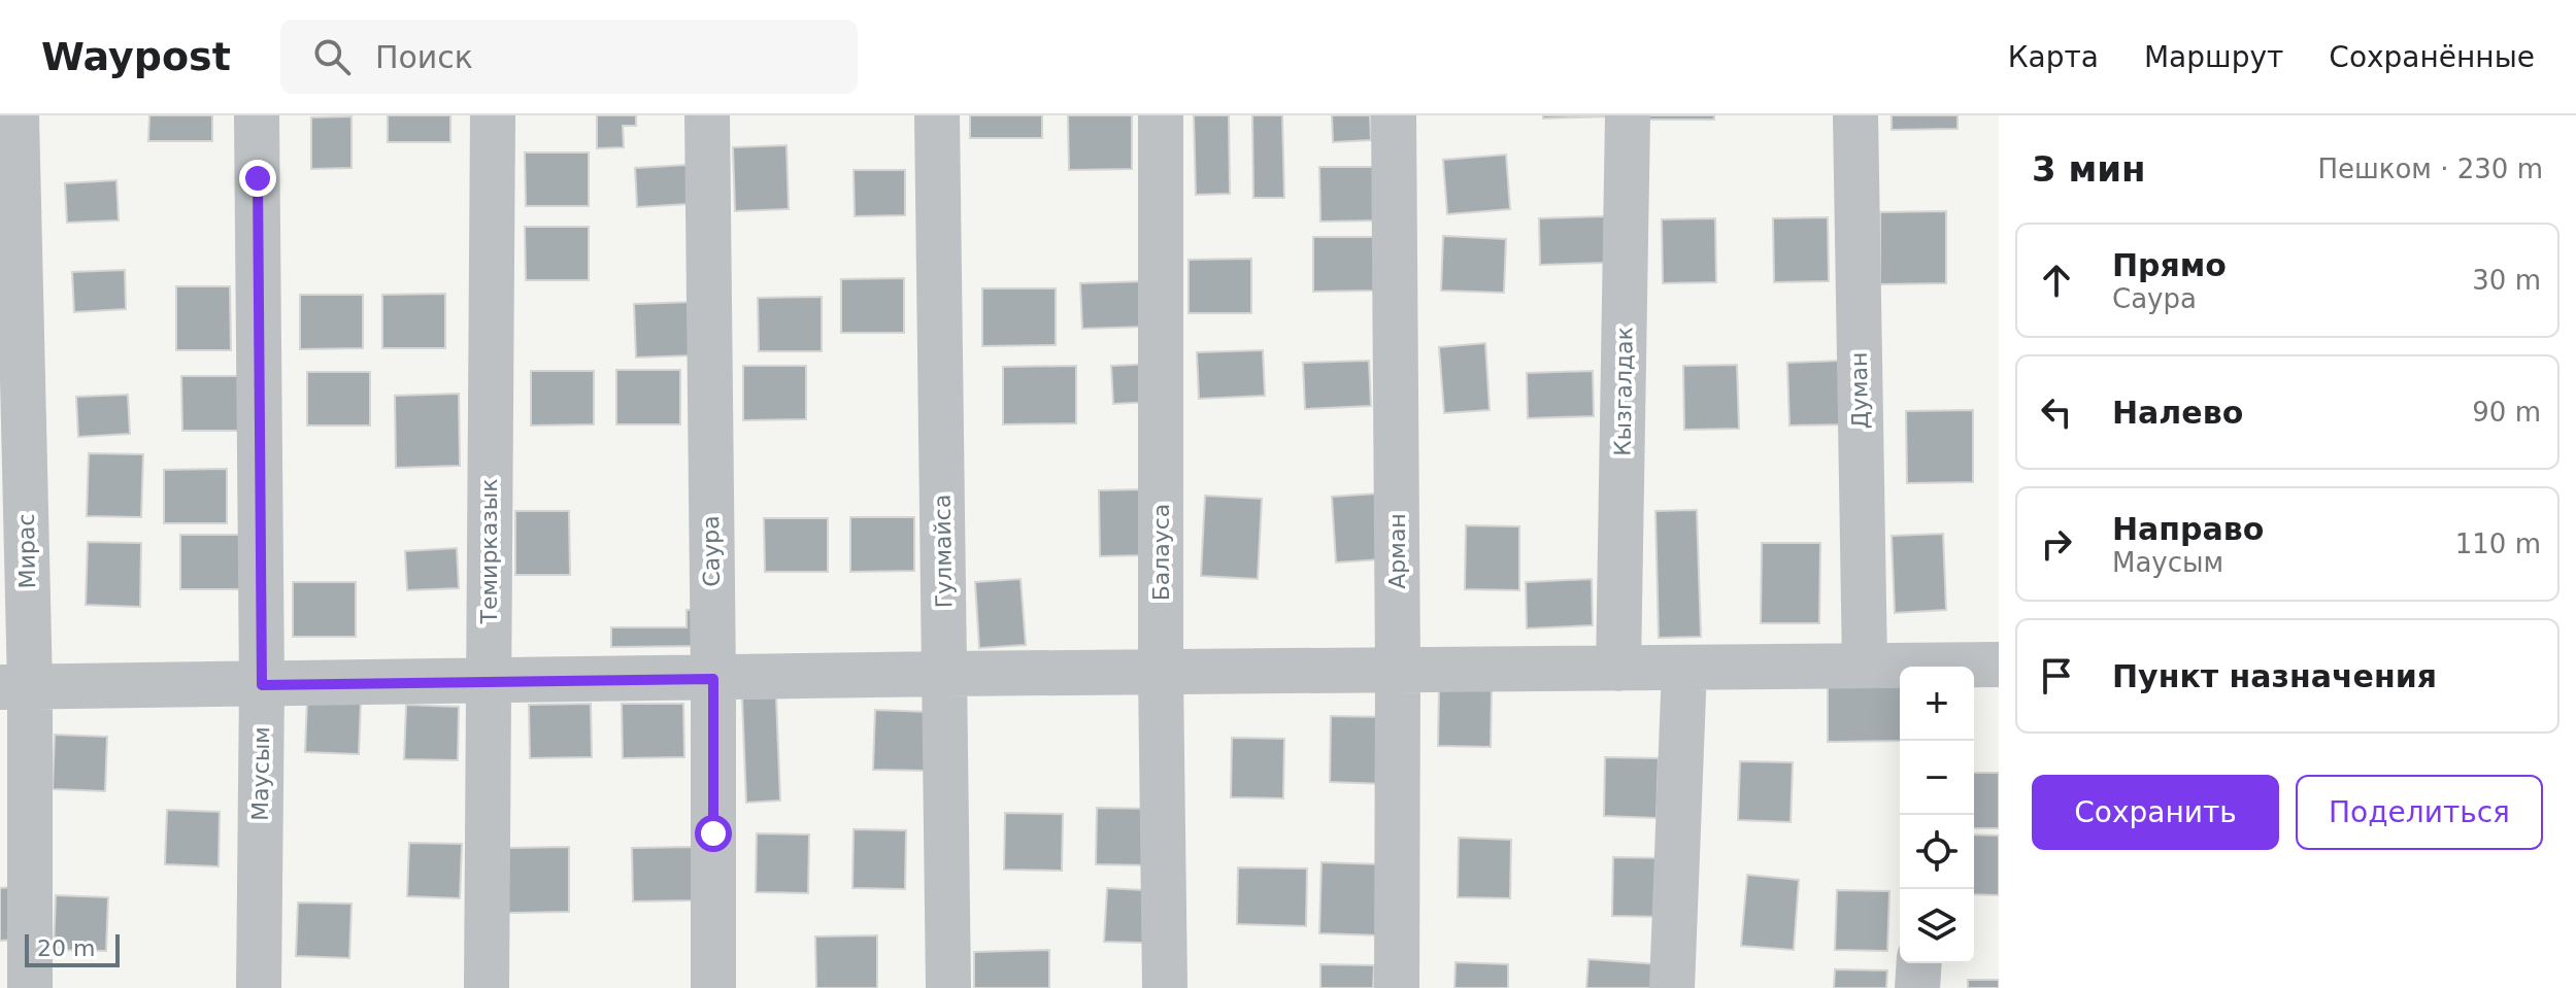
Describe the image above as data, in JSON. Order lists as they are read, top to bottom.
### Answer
{
  "streets": {
    "street": [
      "Думан",
      "Кызгалдак",
      "Мирас",
      "Темирказык",
      "Саура",
      "Гулмайса",
      "Арман",
      "Балауса",
      "Маусым"
    ]
  },
  "scale_bar": "20 m",
  "page": {
    "header": "Waypost",
    "search": "Поиск",
    "nav": ["Карта", "Маршрут", "Сохранённые"],
    "heading": ["3 мин", "Пешком · 230 m"],
    "list": [
      ["Прямо", "Саура", "30 m"],
      ["Налево", "90 m"],
      ["Направо", "Маусым", "110 m"],
      "Пункт назначения"
    ],
    "map_buttons": ["+", "−"],
    "buttons": ["Сохранить", "Поделиться"],
    "scale": "20 m"
  }
}
